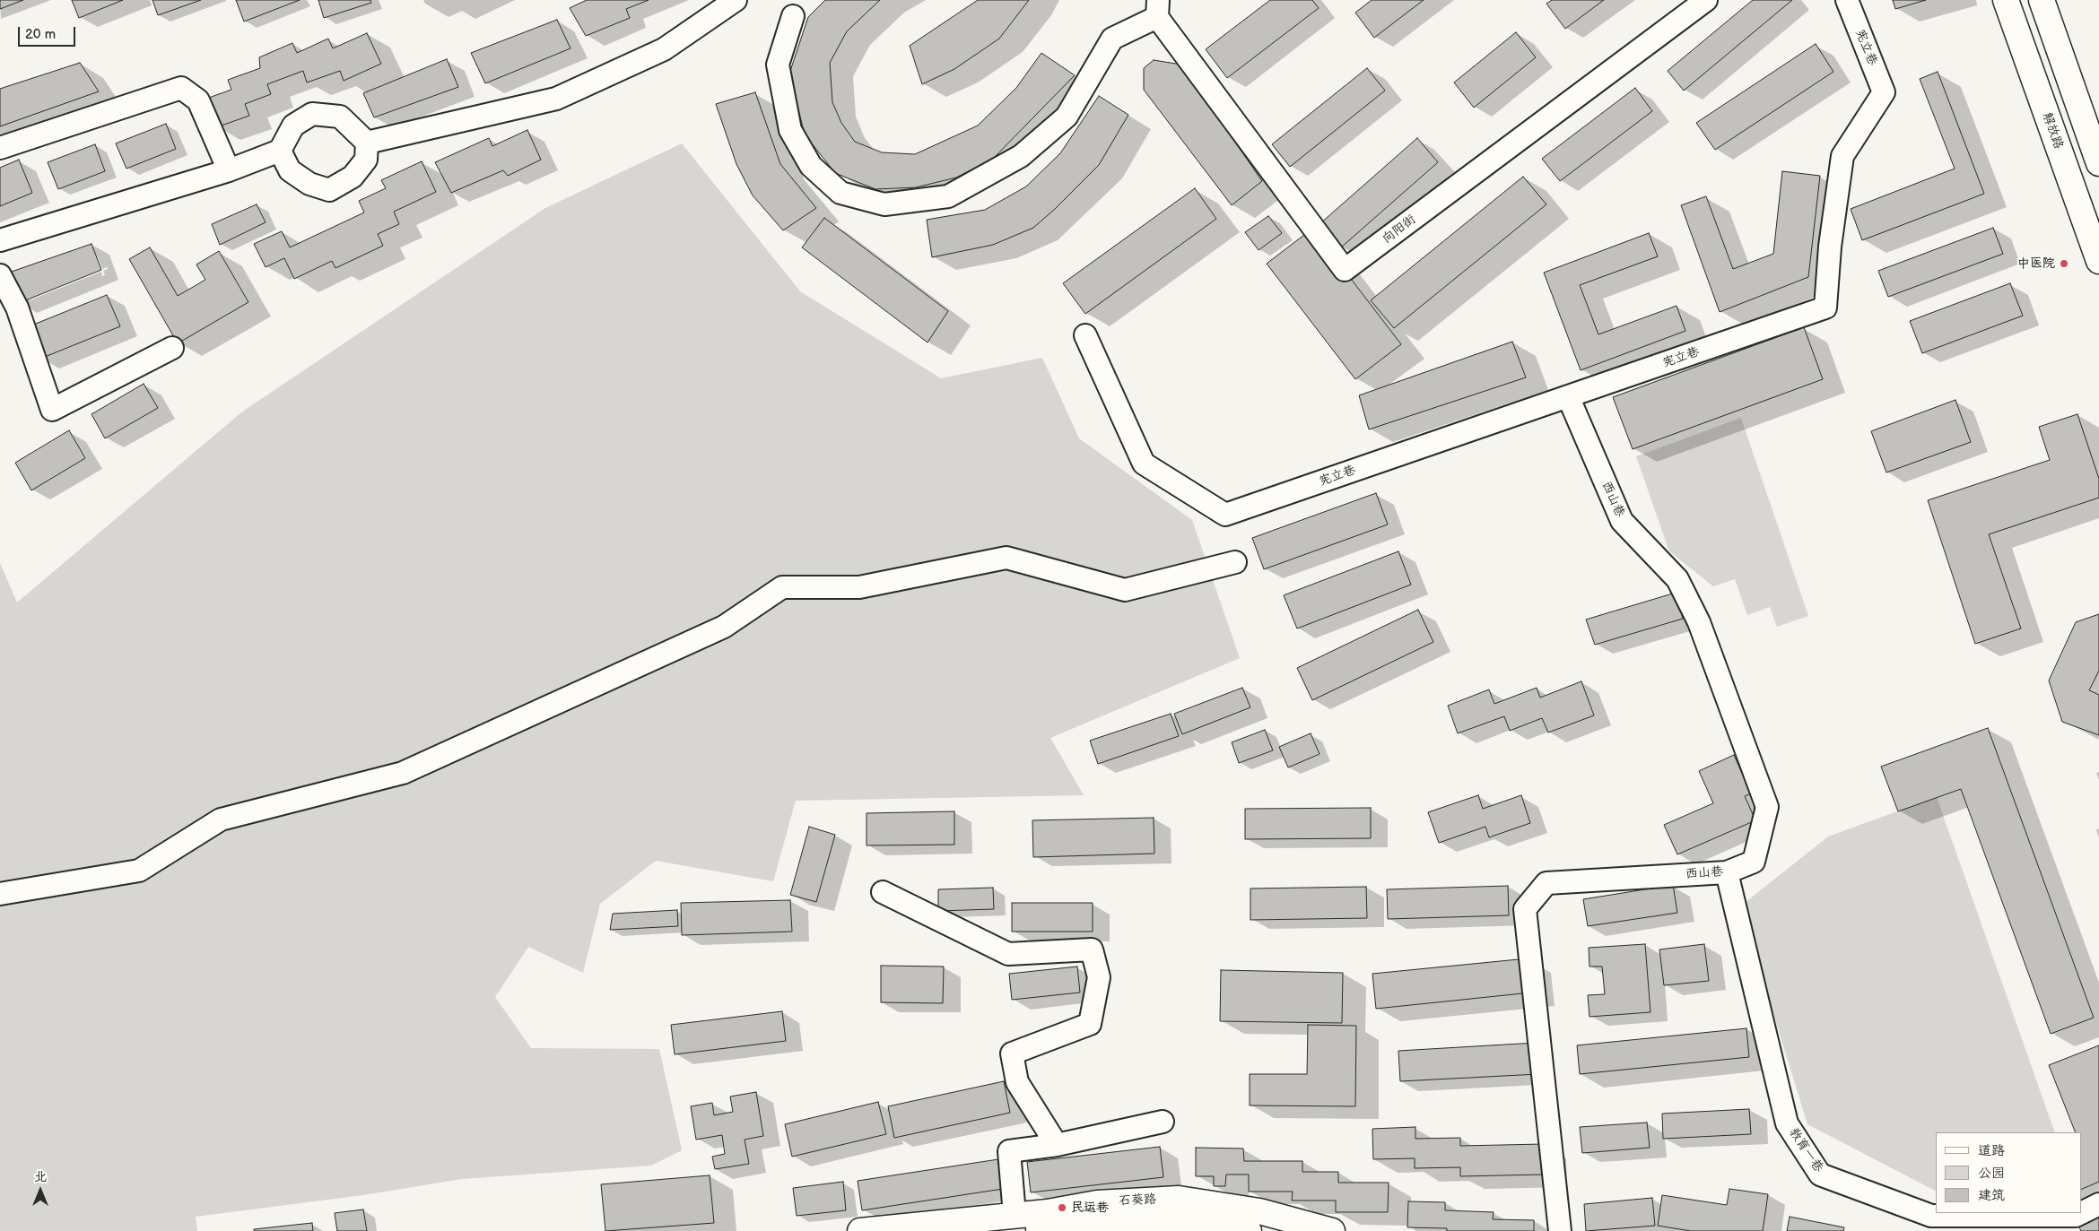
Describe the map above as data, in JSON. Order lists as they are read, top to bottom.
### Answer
{
  "streets": {
    "main road": ["解放路", "石葵路"],
    "street": [
      "宪立巷",
      "向阳街",
      "西山巷",
      "教育一巷"
    ]
  },
  "crossings": [
    ["宪立巷", "西山巷"],
    ["西山巷", "教育一巷"]
  ],
  "places": ["中医院", "民运巷"],
  "legend": ["道路", "公园", "建筑"],
  "scale_bar": "20 m",
  "north": "top"
}
